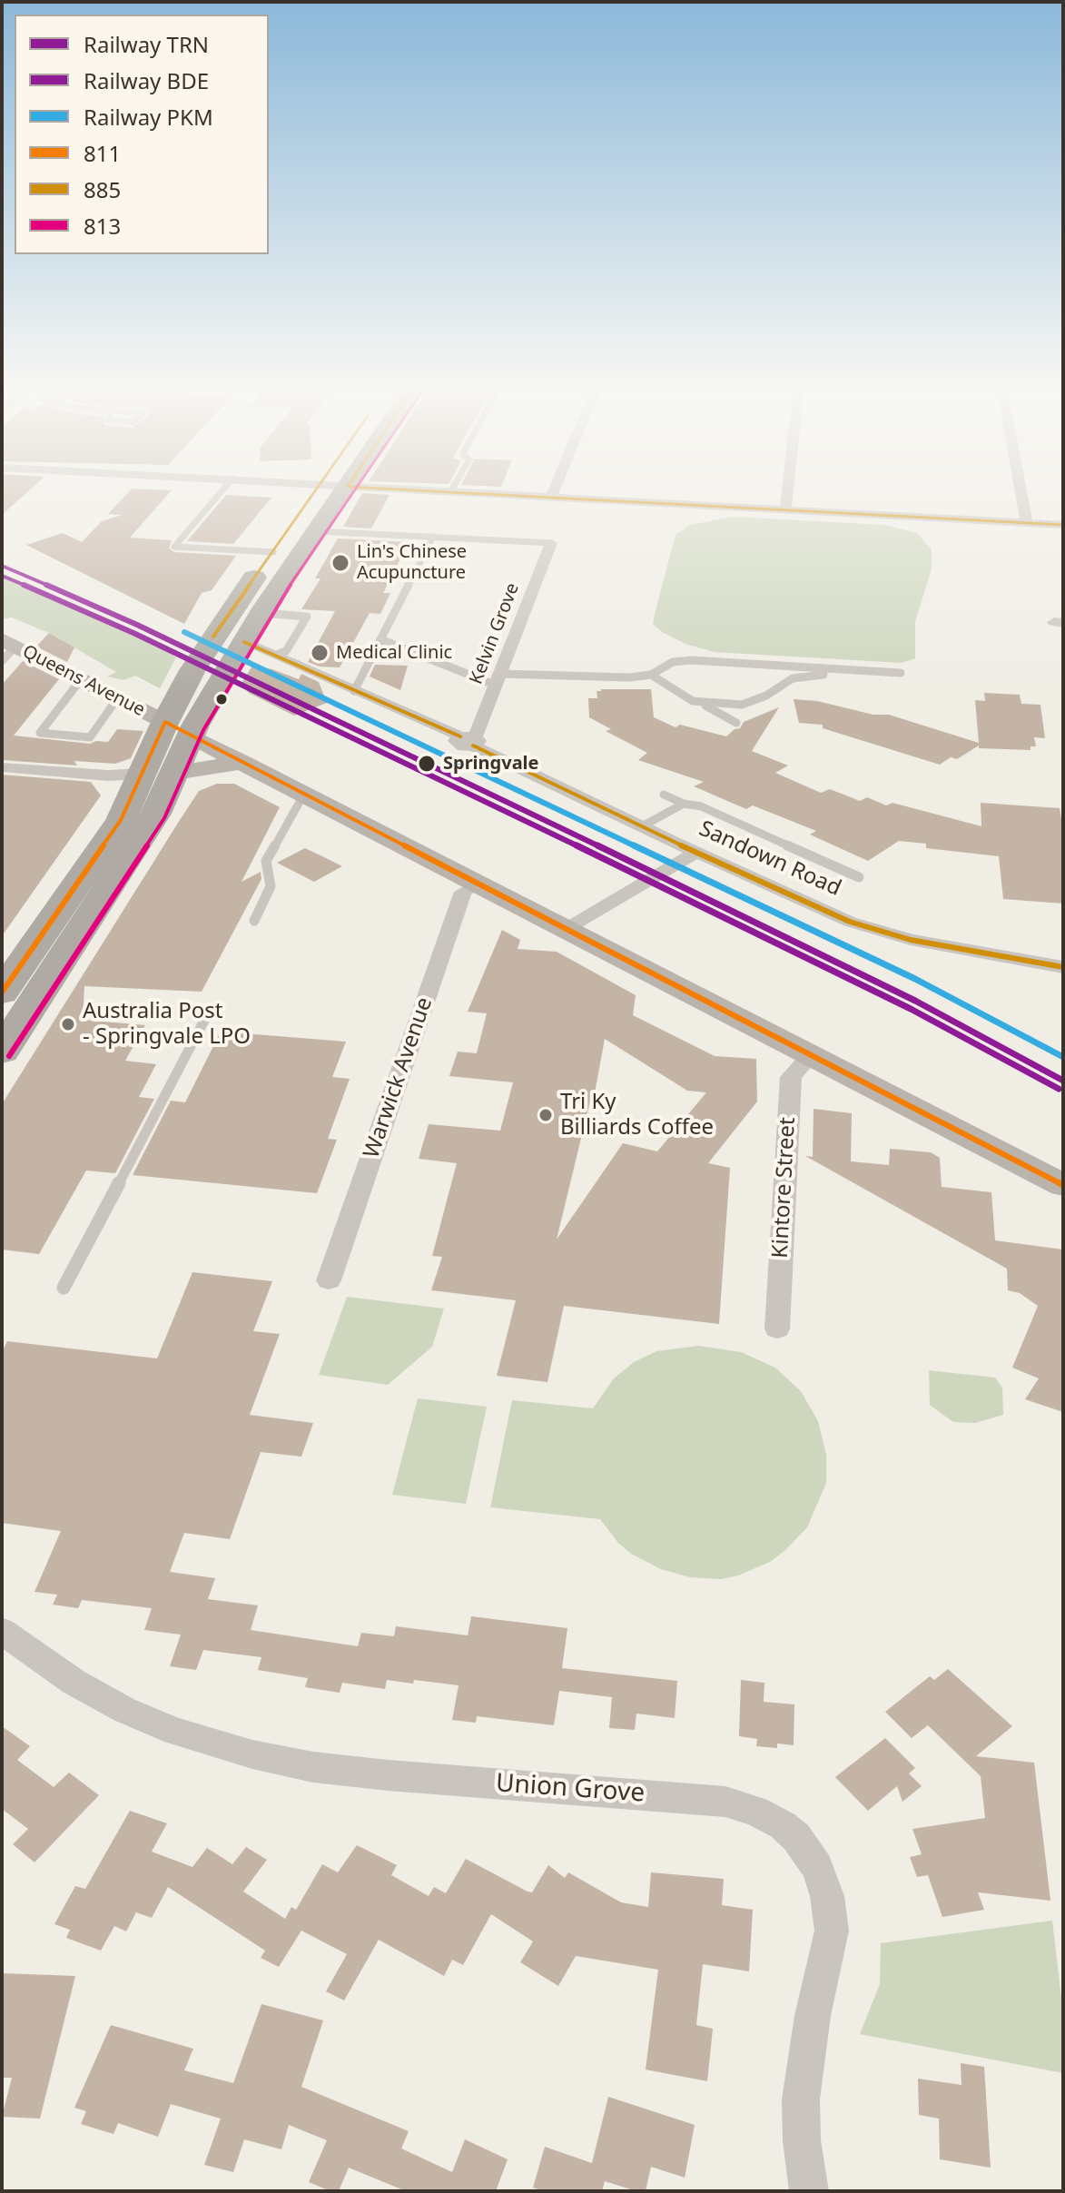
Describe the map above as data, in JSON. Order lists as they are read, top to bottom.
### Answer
{
  "streets": {
    "main road": ["Queens Avenue"],
    "street": [
      "Kelvin Grove",
      "Sandown Road",
      "Warwick Avenue",
      "Kintore Street",
      "Union Grove"
    ]
  },
  "crossings": [
    ["Kelvin Grove", "Sandown Road"],
    ["Queens Avenue", "Warwick Avenue"],
    ["Queens Avenue", "Kintore Street"]
  ],
  "places": [
    "Lin's Chinese Acupuncture",
    "Medical Clinic",
    "Springvale",
    "Australia Post - Springvale LPO",
    "Tri Ky Billiards Coffee"
  ],
  "lines": [
    "transit line 885",
    "transit line 813",
    "rail line TRN",
    "rail line BDE",
    "rail line PKM",
    "transit line 811"
  ],
  "legend": [
    "Railway TRN",
    "Railway BDE",
    "Railway PKM",
    "811",
    "885",
    "813"
  ]
}
